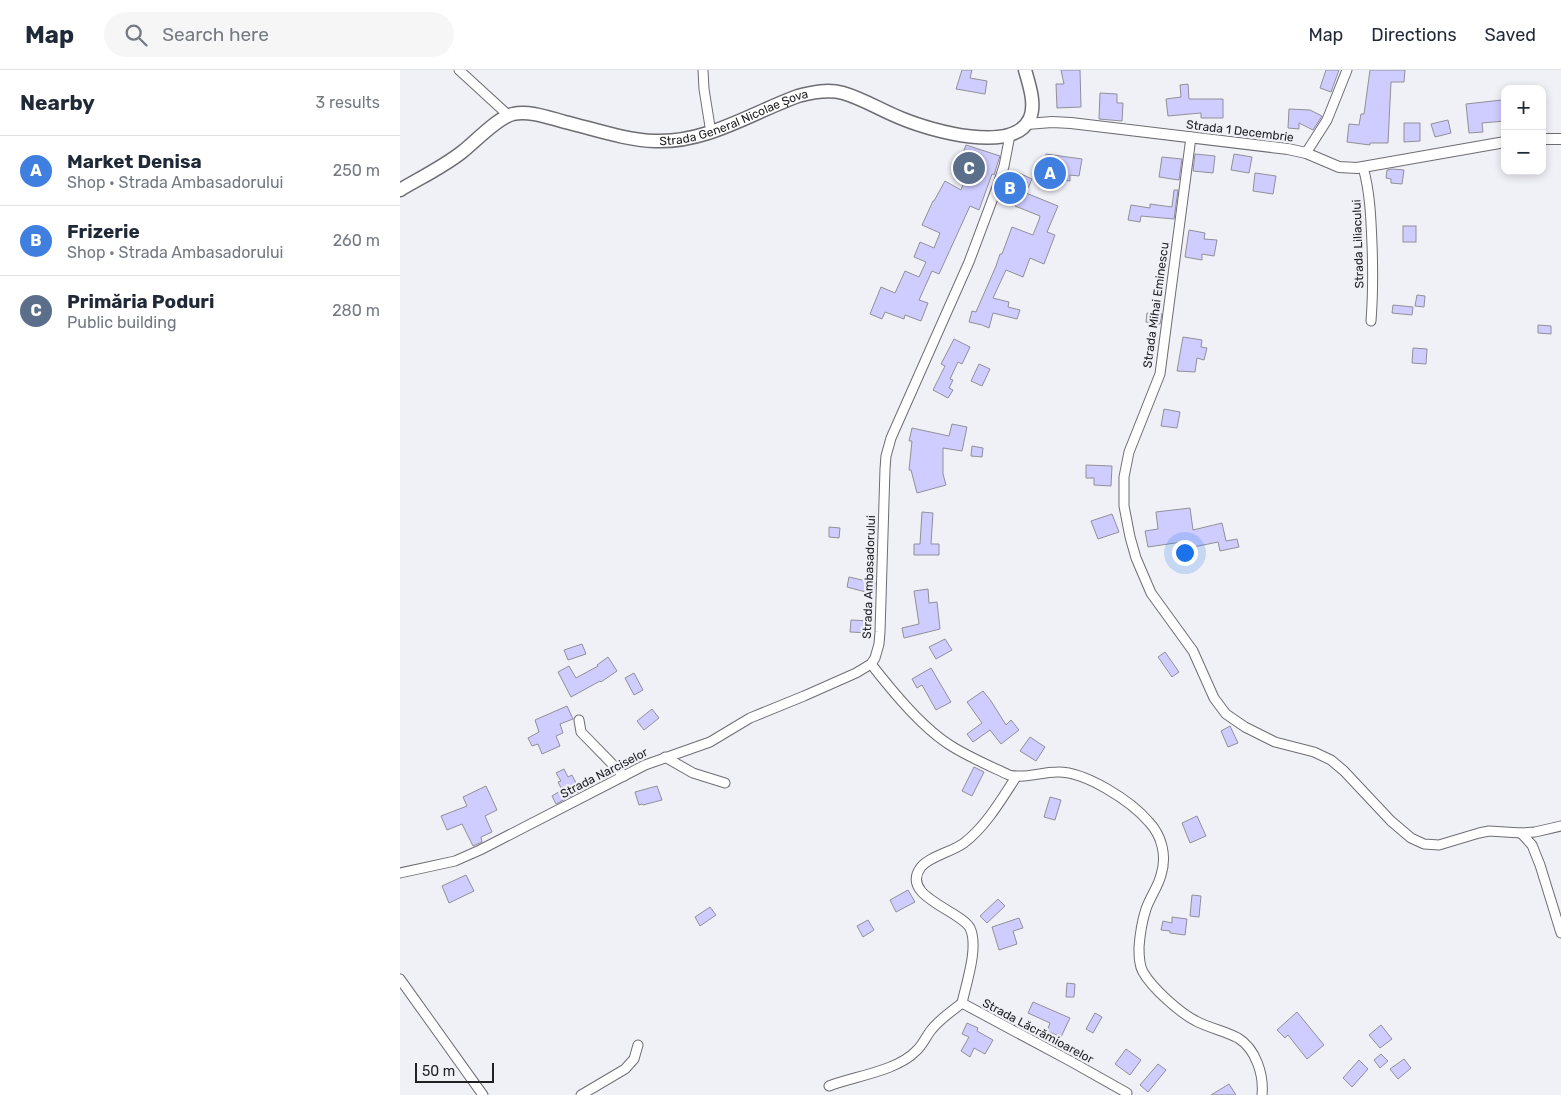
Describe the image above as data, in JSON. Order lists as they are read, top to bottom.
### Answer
{
  "streets": {
    "main road": ["Strada General Nicolae Șova"],
    "street": [
      "Strada 1 Decembrie",
      "Strada Liliacului",
      "Strada Mihai Eminescu",
      "Strada Ambasadorului",
      "Strada Narciselor",
      "Strada Lăcrămioarelor"
    ]
  },
  "crossings": [
    ["Strada General Nicolae Șova", "Strada 1 Decembrie"],
    ["Strada General Nicolae Șova", "Strada Ambasadorului"],
    ["Strada 1 Decembrie", "Strada Liliacului"],
    ["Strada 1 Decembrie", "Strada Mihai Eminescu"],
    ["Strada Ambasadorului", "Strada Narciselor"]
  ],
  "scale_bar": "50 m",
  "page": {
    "header": "Map",
    "search": "Search here",
    "nav": ["Map", "Directions", "Saved"],
    "heading": ["Nearby", "3 results"],
    "map_buttons": ["+", "−"],
    "list": [
      {
        "mark": "A",
        "name": "Market Denisa",
        "note": "Shop · Strada Ambasadorului",
        "value": "250 m"
      },
      {
        "mark": "B",
        "name": "Frizerie",
        "note": "Shop · Strada Ambasadorului",
        "value": "260 m"
      },
      {
        "mark": "C",
        "name": "Primăria Poduri",
        "note": "Public building",
        "value": "280 m"
      }
    ],
    "pins": ["C", "A", "B"],
    "scale": "50 m"
  }
}
